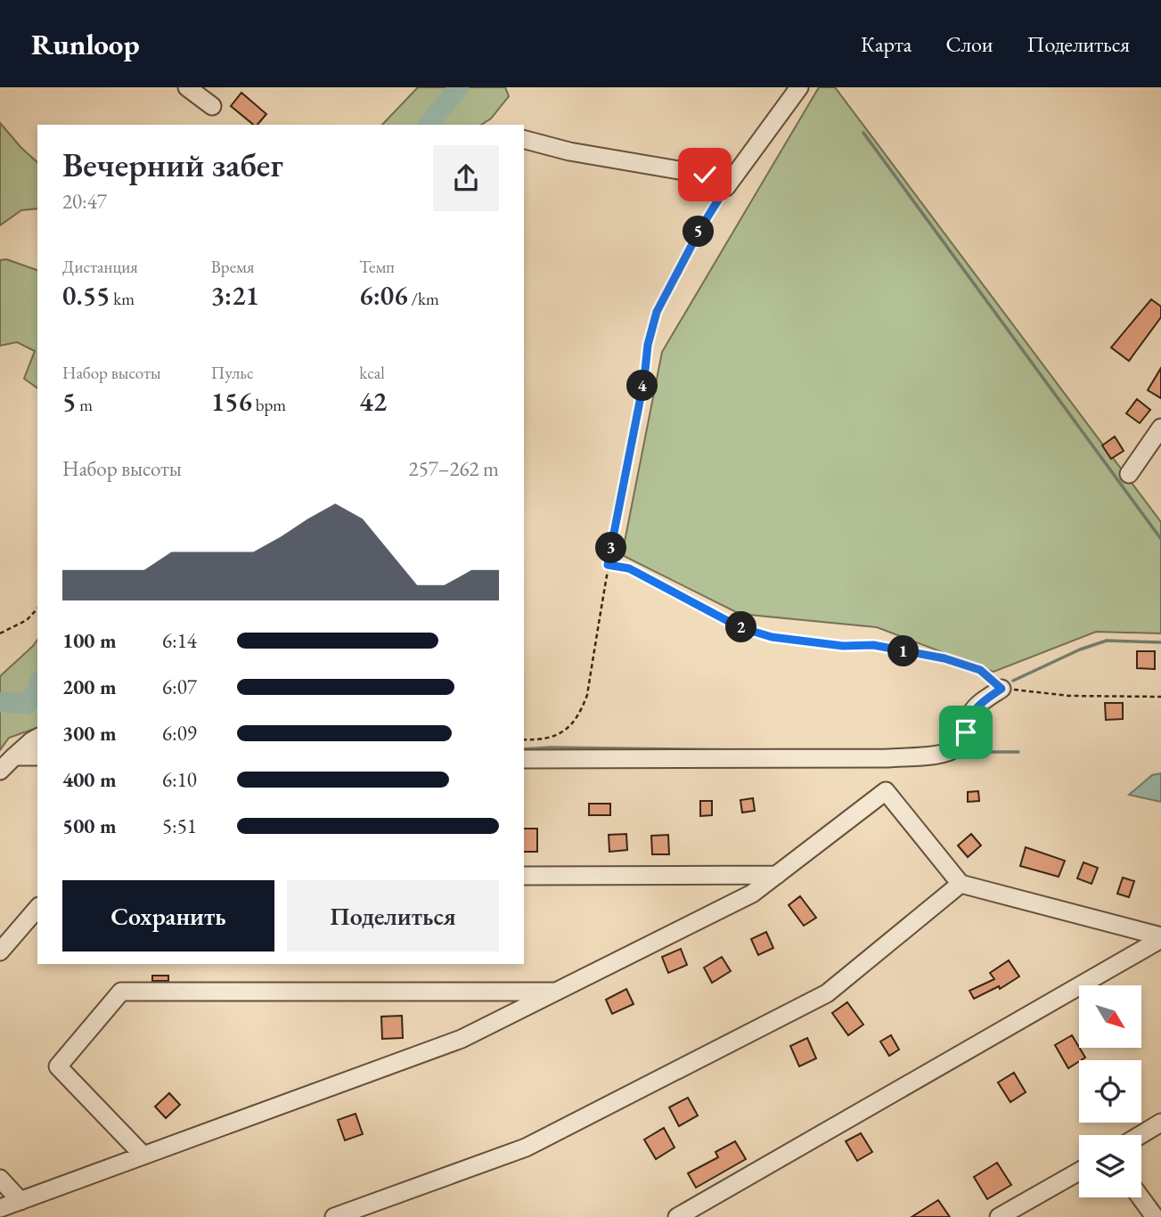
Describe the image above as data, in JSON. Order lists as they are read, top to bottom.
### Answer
{
  "north": "bottom right",
  "page": {
    "header": "Runloop",
    "nav": ["Карта", "Слои", "Поделиться"],
    "heading": ["Вечерний забег", "20:47"],
    "pins": [
      "5",
      "4",
      "3",
      "2",
      "1"
    ],
    "stats": [
      ["Дистанция", "0.55 km"],
      ["Время", "3:21"],
      ["Темп", "6:06 /km"],
      ["Набор высоты", "5 m"],
      ["Пульс", "156 bpm"],
      ["kcal", "42"]
    ],
    "chart": ["Набор высоты", "257–262 m"],
    "list": [
      {
        "name": "100 m",
        "note": "6:14"
      },
      {
        "name": "200 m",
        "note": "6:07"
      },
      {
        "name": "300 m",
        "note": "6:09"
      },
      {
        "name": "400 m",
        "note": "6:10"
      },
      {
        "name": "500 m",
        "note": "5:51"
      }
    ],
    "buttons": ["Сохранить", "Поделиться"]
  }
}
